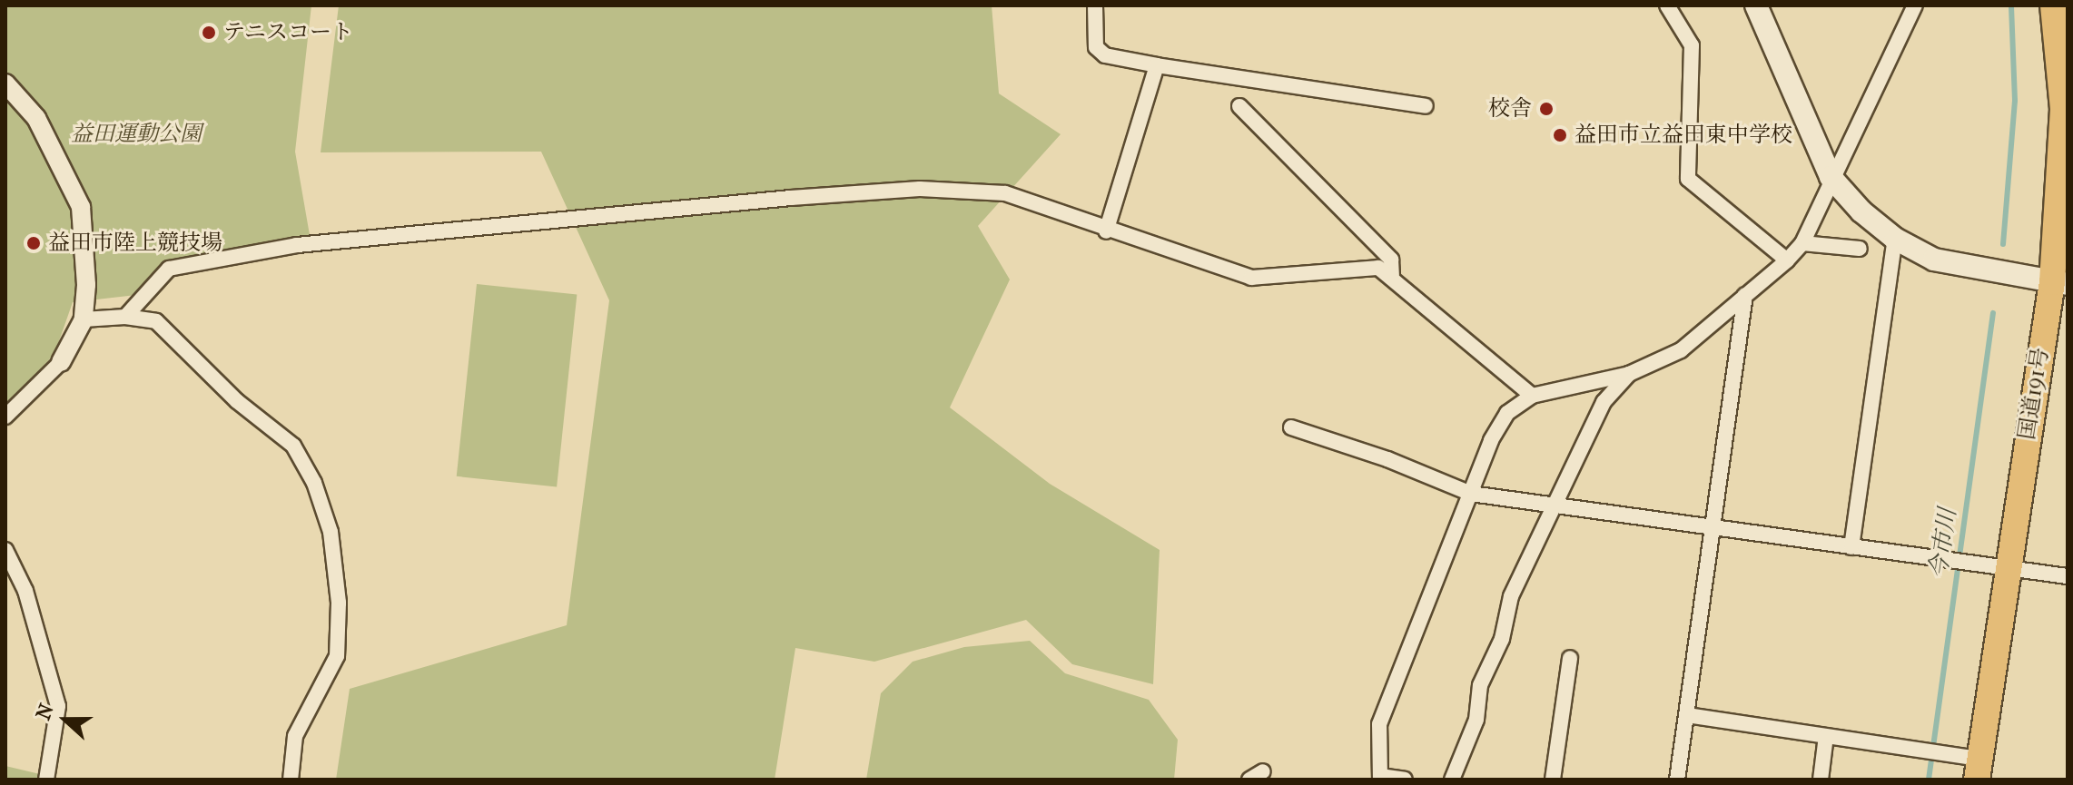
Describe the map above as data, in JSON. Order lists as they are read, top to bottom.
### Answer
{
  "streets": {
    "highway": ["国道191号"]
  },
  "water": ["今市川"],
  "parks": ["益田運動公園"],
  "places": [
    "テニスコート",
    "校舎",
    "益田市立益田東中学校",
    "益田市陸上競技場"
  ],
  "north": "left"
}
